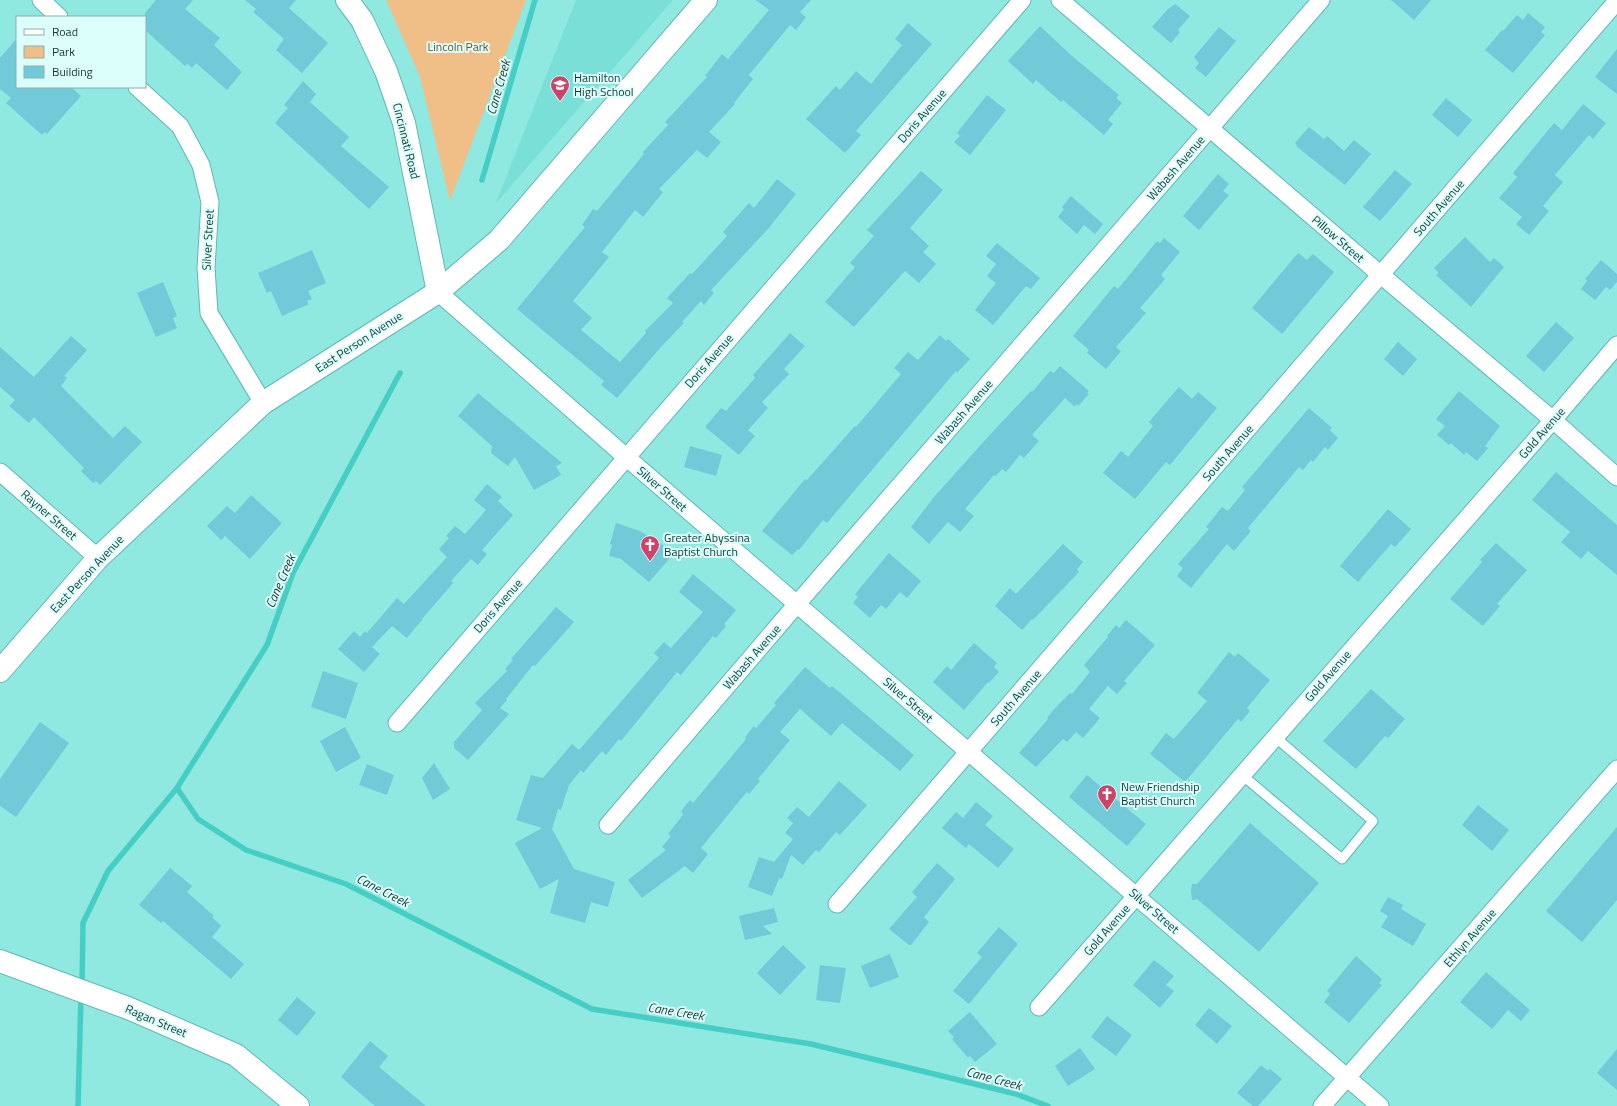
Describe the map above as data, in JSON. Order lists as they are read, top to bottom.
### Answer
{
  "streets": {
    "main road": ["Cincinnati Road", "East Person Avenue", "Ragan Street"],
    "street": [
      "Doris Avenue",
      "Wabash Avenue",
      "South Avenue",
      "Pillow Street",
      "Silver Street",
      "Gold Avenue",
      "Rayner Street",
      "Ethlyn Avenue"
    ]
  },
  "crossings": [
    ["Doris Avenue", "Silver Street"],
    ["Cincinnati Road", "Silver Street"],
    ["Cincinnati Road", "East Person Avenue"],
    ["Wabash Avenue", "Pillow Street"],
    ["Wabash Avenue", "Silver Street"],
    ["South Avenue", "Pillow Street"],
    ["South Avenue", "Silver Street"],
    ["Pillow Street", "Gold Avenue"],
    ["Silver Street", "East Person Avenue"],
    ["Silver Street", "Gold Avenue"],
    ["Silver Street", "Ethlyn Avenue"],
    ["East Person Avenue", "Rayner Street"]
  ],
  "water": ["Cane Creek"],
  "parks": ["Lincoln Park"],
  "places": {
    "school or university": ["Hamilton High School"],
    "church": ["Greater Abyssina Baptist Church", "New Friendship Baptist Church"]
  },
  "legend": ["Road", "Park", "Building"]
}
